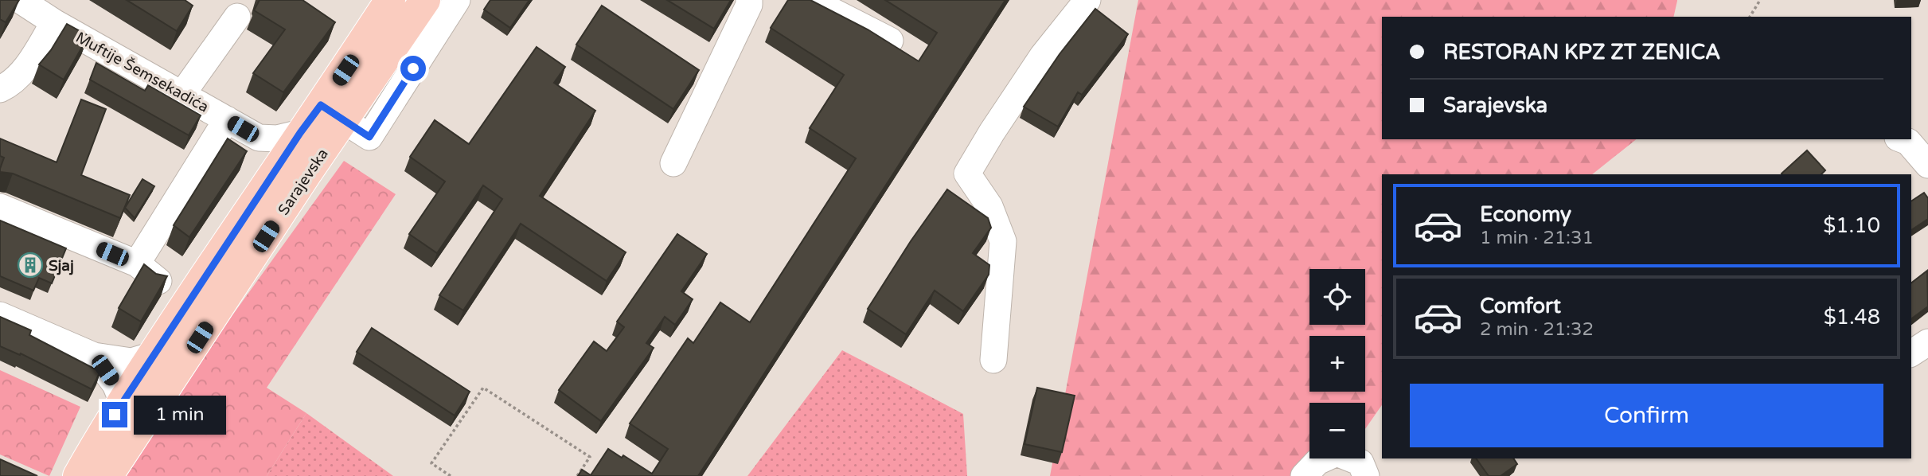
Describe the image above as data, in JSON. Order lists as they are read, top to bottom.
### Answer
{
  "streets": {
    "main road": ["Sarajevska"],
    "street": ["Muftije Šemsekadića"]
  },
  "crossings": [
    ["Muftije Šemsekadića", "Sarajevska"]
  ],
  "places": {
    "building": ["Sjaj"]
  },
  "page": {
    "banner": ["RESTORAN KPZ ZT ZENICA", "Sarajevska"],
    "list": [
      {
        "name": "Economy",
        "note": "1 min · 21:31",
        "value": "$1.10"
      },
      {
        "name": "Comfort",
        "note": "2 min · 21:32",
        "value": "$1.48"
      }
    ],
    "map_buttons": ["+", "−"],
    "buttons": "Confirm",
    "bubble": "1 min"
  }
}
